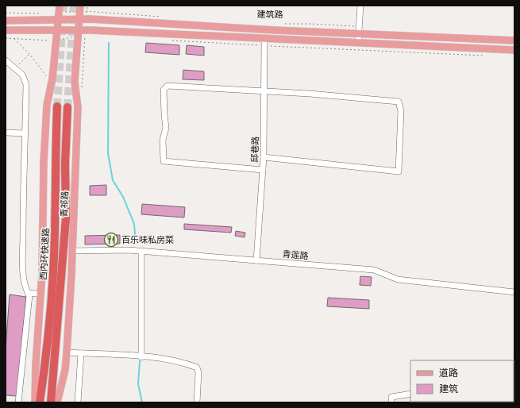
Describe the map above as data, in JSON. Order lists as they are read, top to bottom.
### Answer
{
  "streets": {
    "highway": ["西内环快速路"],
    "main road": ["建筑路", "青祁路"],
    "street": ["邱巷路", "青莲路"]
  },
  "crossings": [
    ["建筑路", "青祁路"],
    ["邱巷路", "青莲路"],
    ["青祁路", "青莲路"]
  ],
  "places": {
    "restaurant": ["百乐味私房菜"]
  },
  "legend": ["道路", "建筑"]
}
